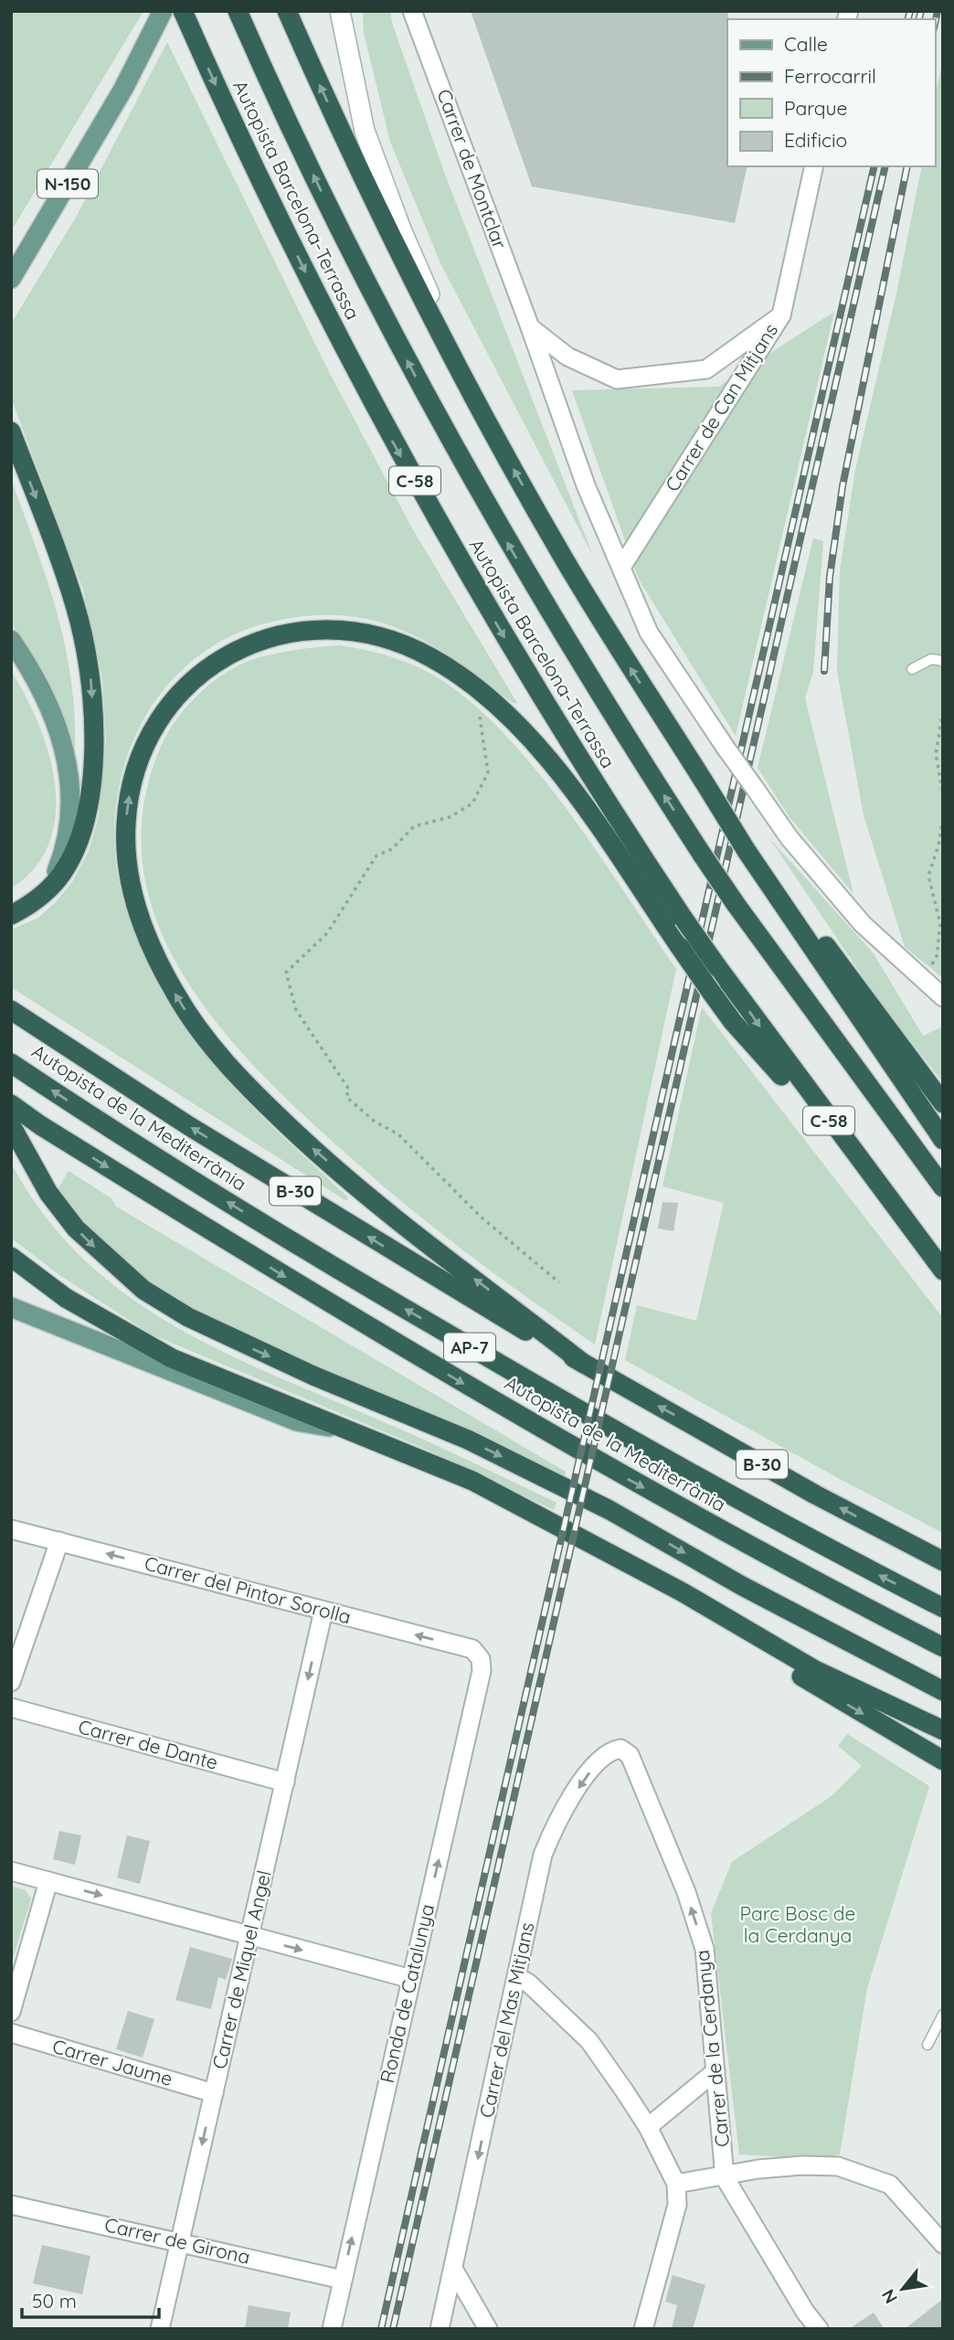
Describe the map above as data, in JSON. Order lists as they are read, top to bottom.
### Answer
{
  "streets": {
    "highway": [
      "Autopista Barcelona-Terrassa",
      "C-58",
      "Autopista de la Mediterrània",
      "B-30",
      "AP-7"
    ],
    "main road": ["N-150"],
    "street": [
      "Carrer de Montclar",
      "Carrer de Can Mitjans",
      "Carrer del Pintor Sorolla",
      "Carrer de Dante",
      "Carrer de Miquel Angel",
      "Ronda de Catalunya",
      "Carrer del Mas Mitjans",
      "Carrer de la Cerdanya",
      "Carrer Jaume",
      "Carrer de Girona"
    ]
  },
  "crossings": [
    ["Carrer de Montclar", "Carrer de Can Mitjans"],
    ["Carrer del Pintor Sorolla", "Carrer de Miquel Angel"],
    ["Carrer del Pintor Sorolla", "Ronda de Catalunya"],
    ["Carrer de Dante", "Carrer de Miquel Angel"],
    ["Carrer de Miquel Angel", "Carrer Jaume"],
    ["Carrer de Miquel Angel", "Carrer de Girona"],
    ["Ronda de Catalunya", "Carrer de Girona"],
    ["Carrer del Mas Mitjans", "Carrer de la Cerdanya"]
  ],
  "one_way": [
    "Carrer del Pintor Sorolla",
    "Carrer de Miquel Angel",
    "Ronda de Catalunya",
    "Carrer del Mas Mitjans",
    "Carrer de la Cerdanya"
  ],
  "parks": ["Parc Bosc de la Cerdanya"],
  "legend": [
    "Calle",
    "Ferrocarril",
    "Parque",
    "Edificio"
  ],
  "scale_bar": "50 m",
  "north": "bottom left"
}
